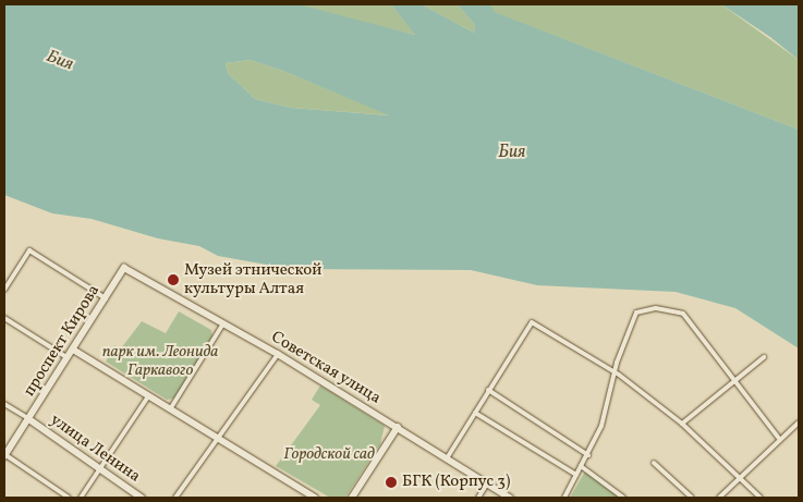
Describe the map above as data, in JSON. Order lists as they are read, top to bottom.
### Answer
{
  "streets": {
    "street": ["проспект Кирова", "Советская улица", "улица Ленина"]
  },
  "crossings": [
    ["проспект Кирова", "Советская улица"],
    ["проспект Кирова", "улица Ленина"]
  ],
  "water": ["Бия"],
  "parks": ["парк им. Леонида Гаркавого", "Городской сад"],
  "places": ["Музей этнической культуры Алтая", "БГК (Корпус 3)"]
}
